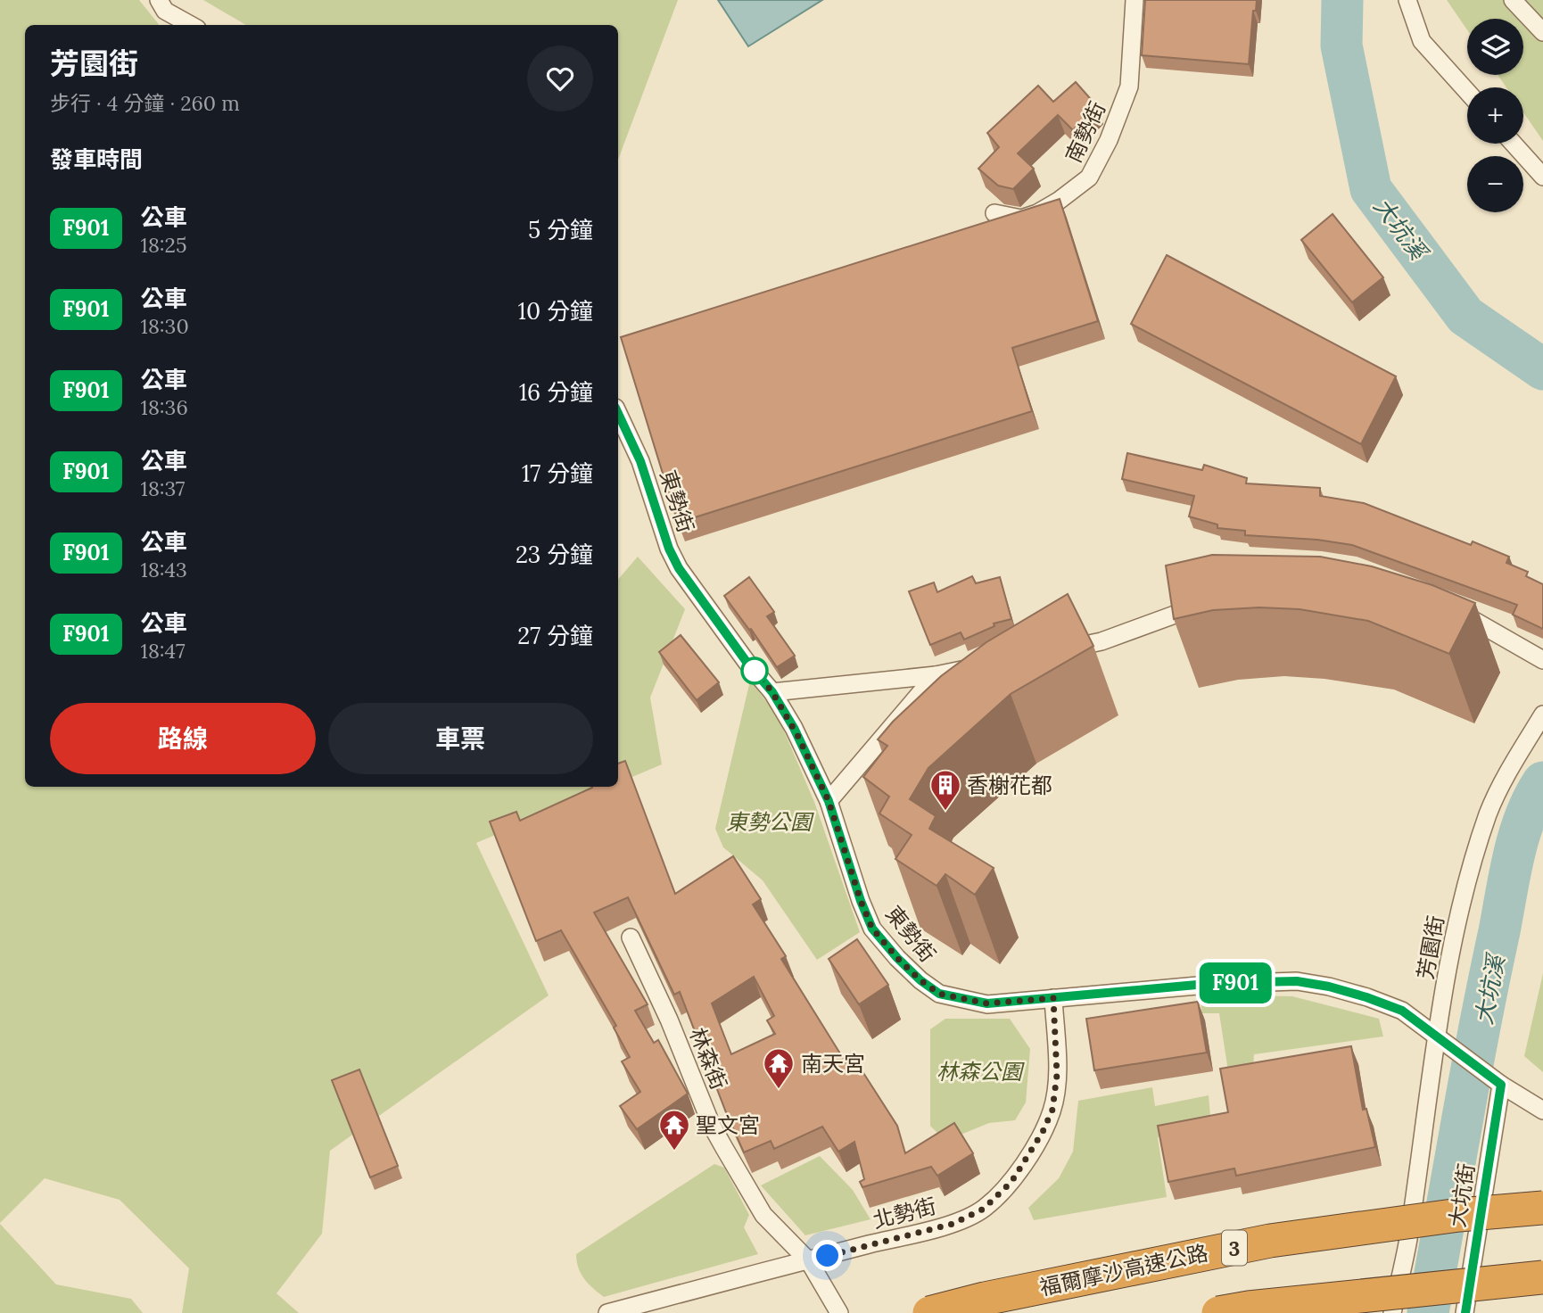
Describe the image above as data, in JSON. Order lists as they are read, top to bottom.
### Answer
{
  "streets": {
    "highway": ["3", "福爾摩沙高速公路"],
    "street": [
      "南勢街",
      "東勢街",
      "芳園街",
      "林森街",
      "大坑街",
      "北勢街"
    ]
  },
  "crossings": [
    ["東勢街", "芳園街"],
    ["東勢街", "大坑街"],
    ["東勢街", "北勢街"],
    ["林森街", "北勢街"]
  ],
  "water": ["大坑溪"],
  "parks": ["東勢公園", "林森公園"],
  "places": {
    "building": ["香榭花都"],
    "temple": ["南天宮", "聖文宮"]
  },
  "lines": ["bus line F901"],
  "page": {
    "on_map": "F901",
    "map_buttons": ["+", "−"],
    "heading": [
      ["芳園街", "步行 · 4 分鐘 · 260 m"],
      "發車時間"
    ],
    "list": [
      {
        "mark": "F901",
        "name": "公車",
        "note": "18:25",
        "value": "5 分鐘"
      },
      {
        "mark": "F901",
        "name": "公車",
        "note": "18:30",
        "value": "10 分鐘"
      },
      {
        "mark": "F901",
        "name": "公車",
        "note": "18:36",
        "value": "16 分鐘"
      },
      {
        "mark": "F901",
        "name": "公車",
        "note": "18:37",
        "value": "17 分鐘"
      },
      {
        "mark": "F901",
        "name": "公車",
        "note": "18:43",
        "value": "23 分鐘"
      },
      {
        "mark": "F901",
        "name": "公車",
        "note": "18:47",
        "value": "27 分鐘"
      }
    ],
    "buttons": ["路線", "車票"]
  }
}
